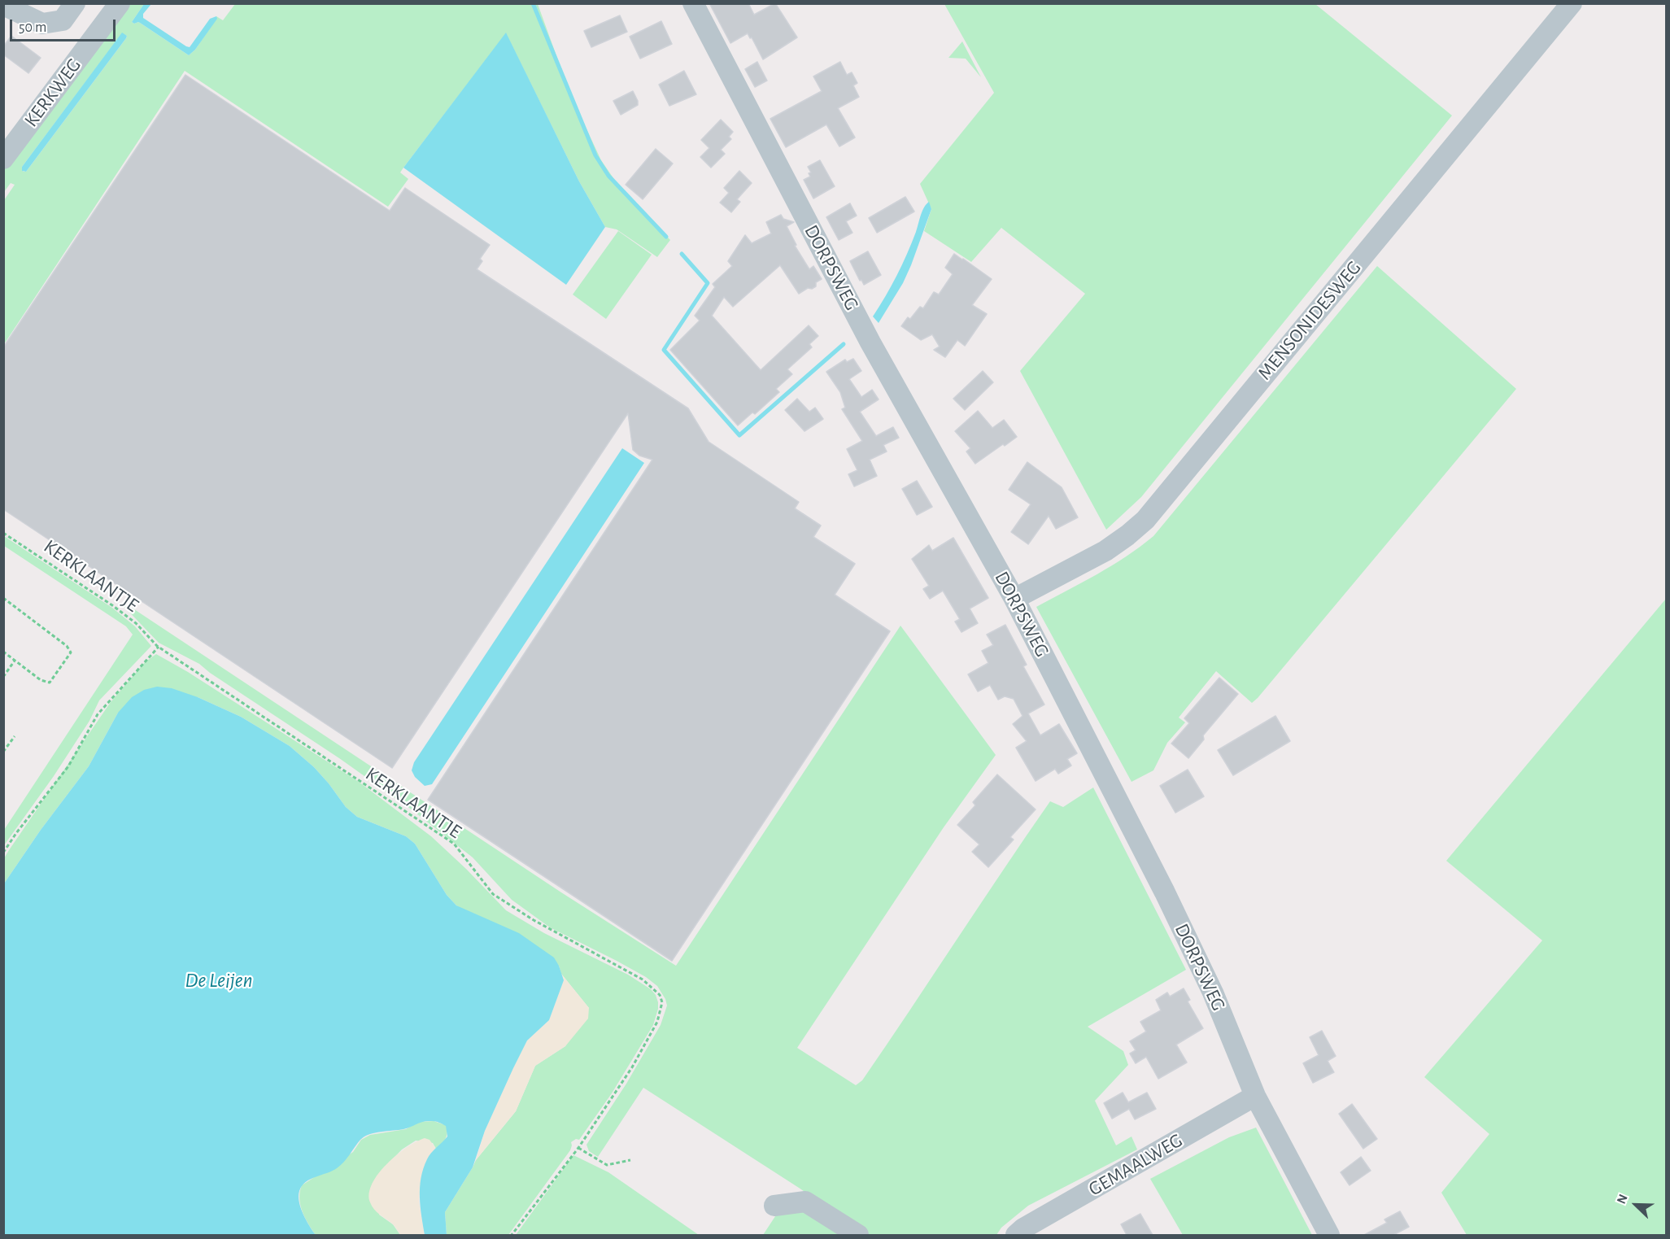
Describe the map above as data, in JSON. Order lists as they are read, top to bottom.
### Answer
{
  "streets": {
    "street": [
      "KERKWEG",
      "DORPSWEG",
      "MENSONIDESWEG",
      "GEMAALWEG"
    ],
    "path": ["KERKLAANTJE"]
  },
  "crossings": [
    ["DORPSWEG", "MENSONIDESWEG"],
    ["DORPSWEG", "GEMAALWEG"]
  ],
  "water": ["De Leijen"],
  "scale_bar": "50 m",
  "north": "top left"
}
